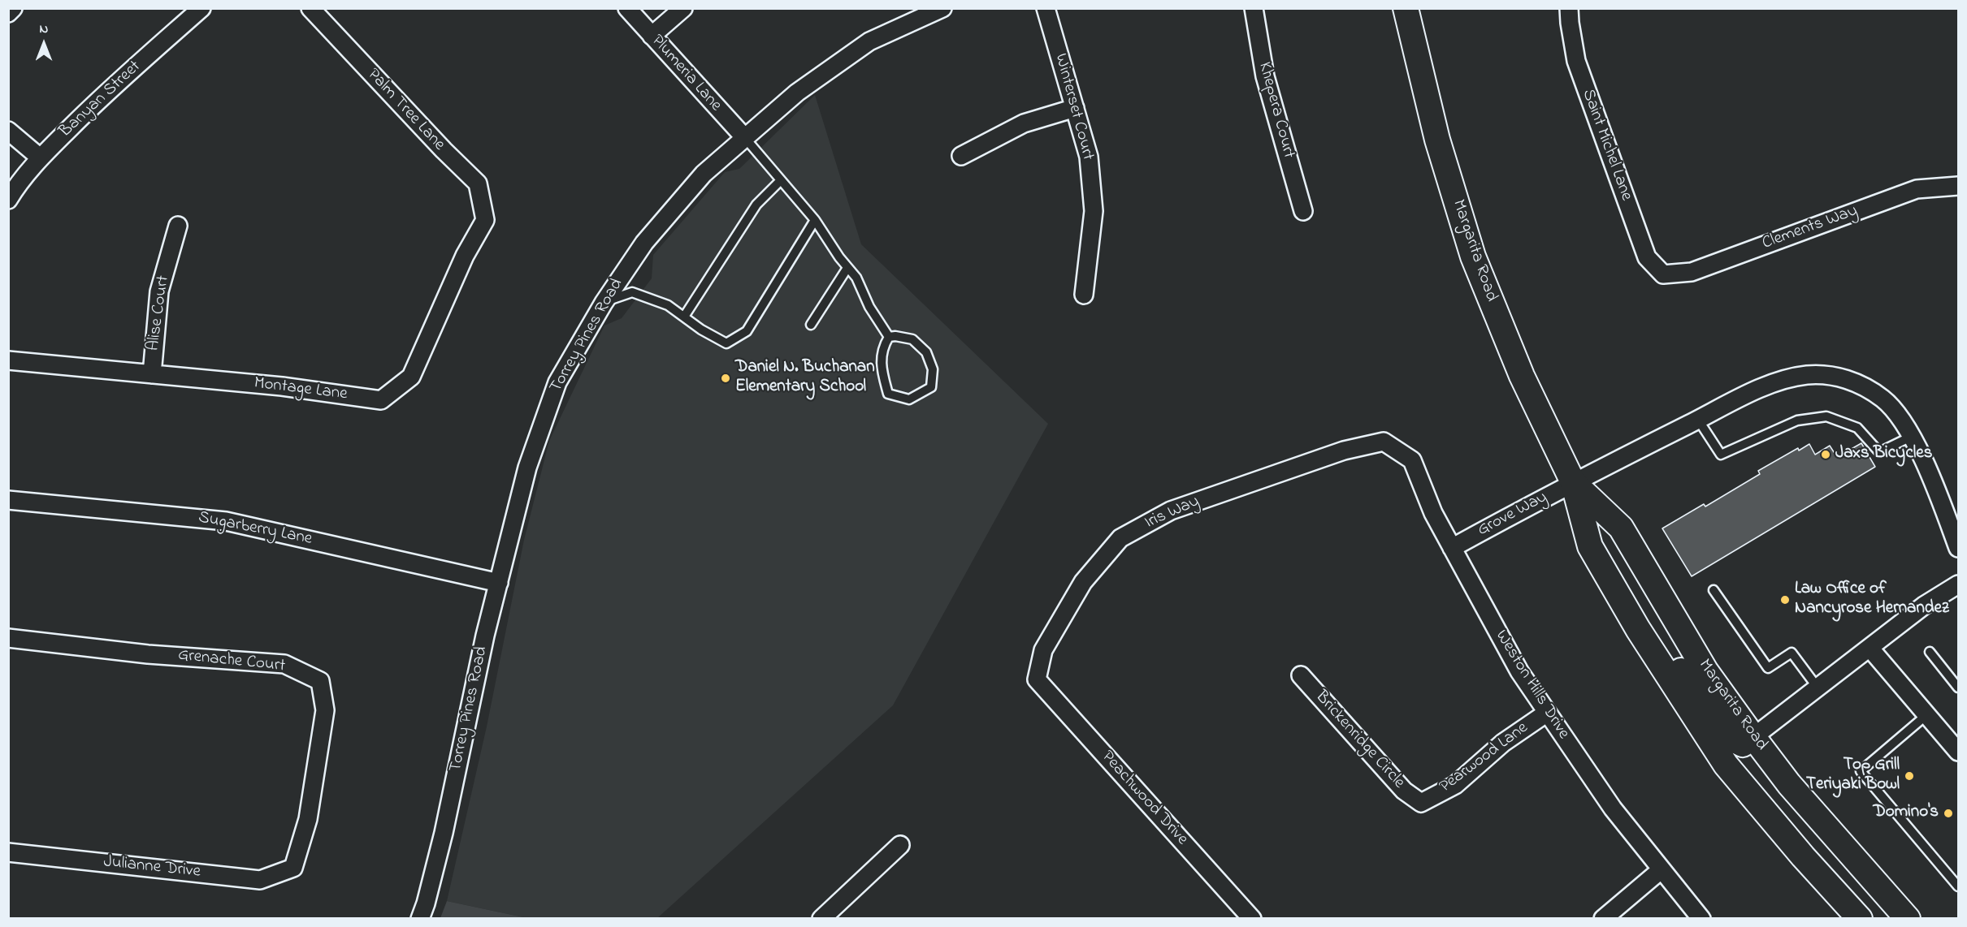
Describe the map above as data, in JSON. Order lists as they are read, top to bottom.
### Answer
{
  "streets": {
    "main road": ["Margarita Road"],
    "street": [
      "Plumeria Lane",
      "Banyan Street",
      "Winterset Court",
      "Palm Tree Lane",
      "Khepera Court",
      "Saint Michel Lane",
      "Clements Way",
      "Alise Court",
      "Torrey Pines Road",
      "Montage Lane",
      "Iris Way",
      "Grove Way",
      "Sugarberry Lane",
      "Grenache Court",
      "Weston Hills Drive",
      "Brickenridge Circle",
      "Pearwood Lane",
      "Peachwood Drive",
      "Julianne Drive"
    ]
  },
  "crossings": [
    ["Plumeria Lane", "Torrey Pines Road"],
    ["Palm Tree Lane", "Montage Lane"],
    ["Saint Michel Lane", "Clements Way"],
    ["Margarita Road", "Grove Way"],
    ["Alise Court", "Montage Lane"],
    ["Torrey Pines Road", "Sugarberry Lane"],
    ["Iris Way", "Weston Hills Drive"],
    ["Iris Way", "Peachwood Drive"],
    ["Grove Way", "Weston Hills Drive"],
    ["Grenache Court", "Julianne Drive"],
    ["Weston Hills Drive", "Pearwood Lane"],
    ["Brickenridge Circle", "Pearwood Lane"]
  ],
  "places": [
    "Daniel N. Buchanan Elementary School",
    "Jaxs Bicycles",
    "Law Office of Nancyrose Hernandez",
    "Top Grill Teriyaki Bowl",
    "Domino's"
  ],
  "north": "top"
}
